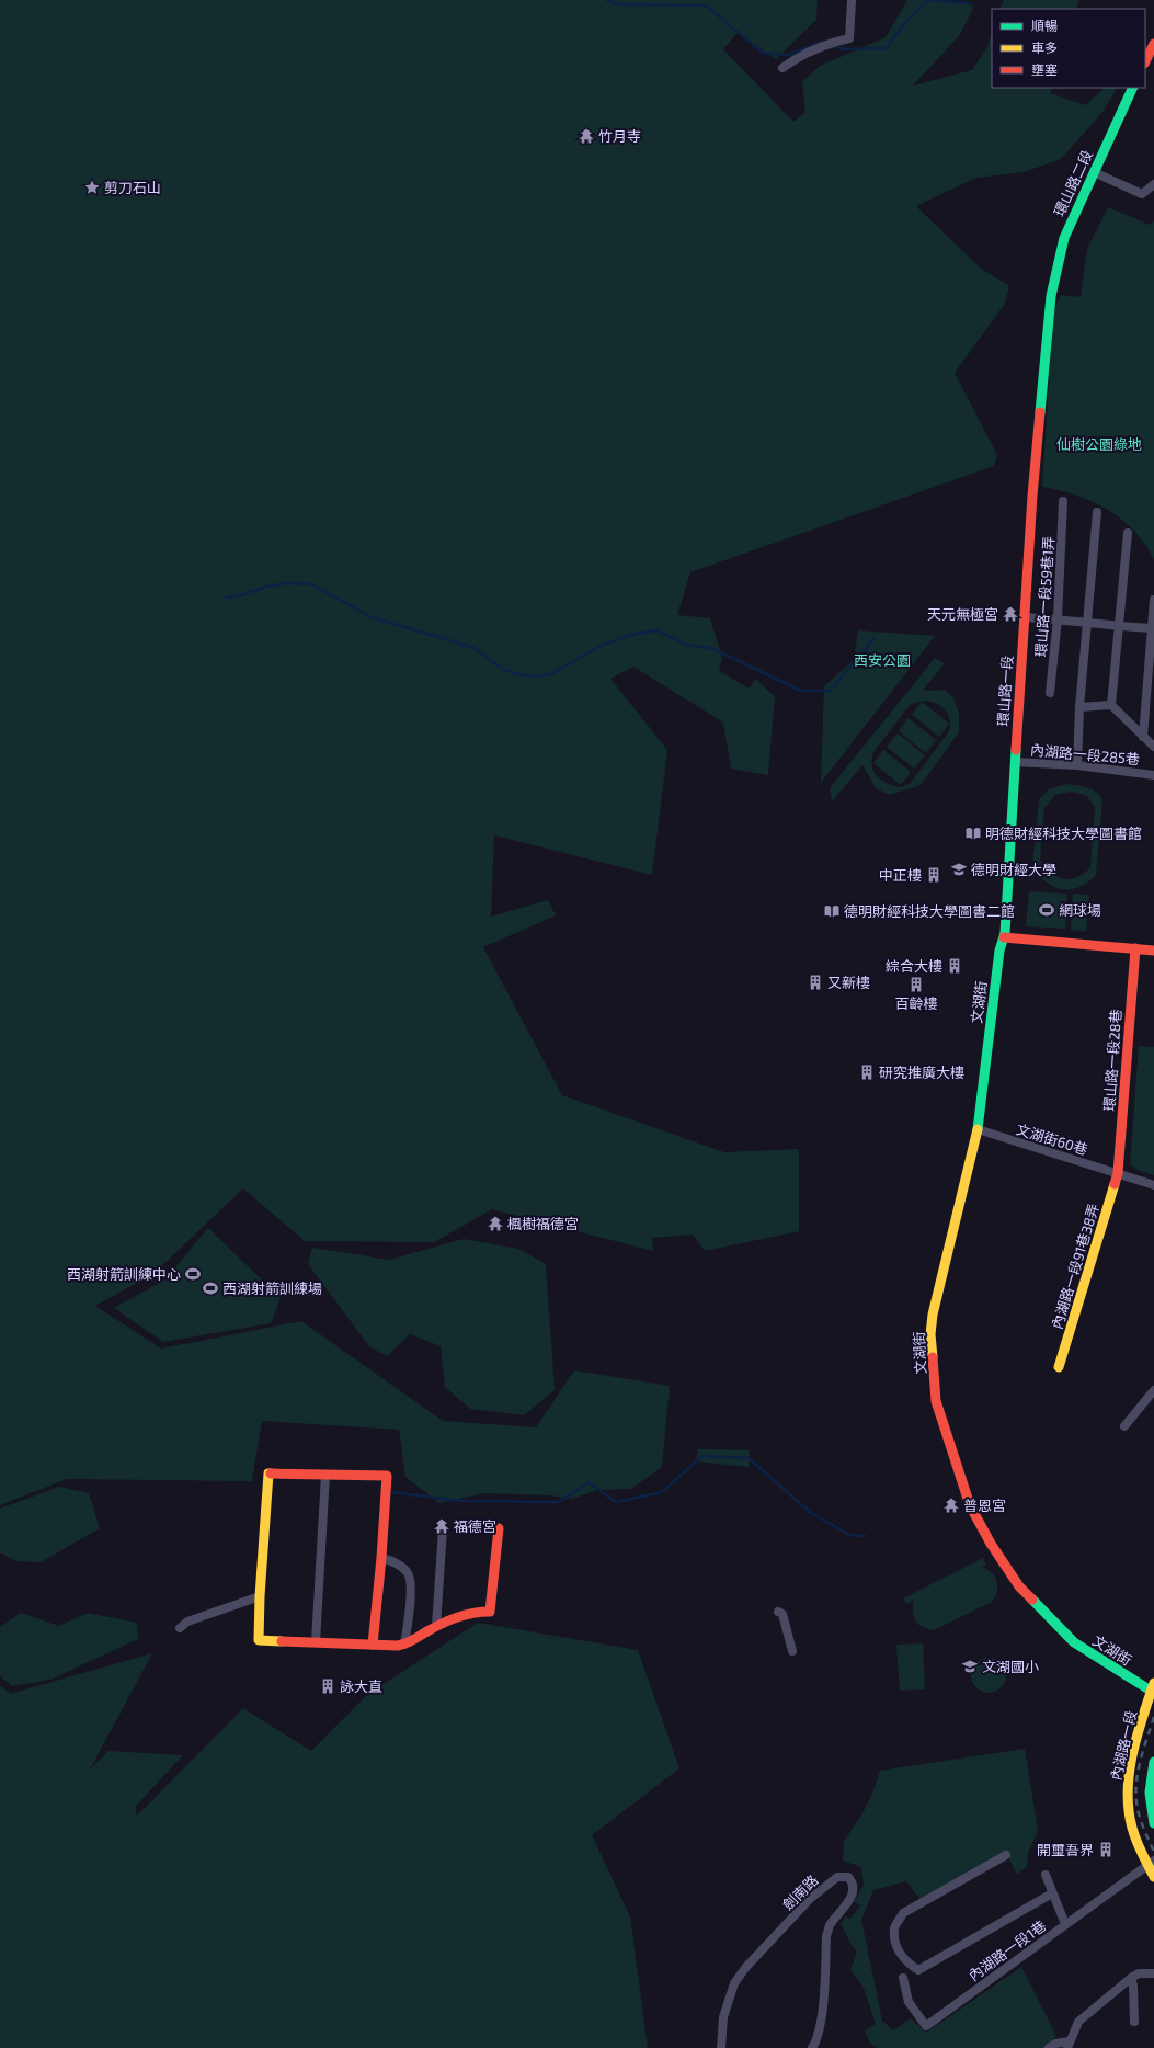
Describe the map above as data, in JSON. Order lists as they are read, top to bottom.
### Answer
{
  "streets": {
    "street": [
      "環山路二段",
      "環山路一段59巷1弄",
      "環山路一段",
      "內湖路一段285巷",
      "文湖街",
      "環山路一段28巷",
      "文湖街60巷",
      "內湖路一段91巷38弄",
      "內湖路一段",
      "劍南路",
      "內湖路一段1巷"
    ]
  },
  "crossings": [
    ["環山路二段", "環山路一段"],
    ["環山路一段", "內湖路一段285巷"],
    ["環山路一段", "文湖街"],
    ["文湖街", "文湖街60巷"],
    ["文湖街", "內湖路一段"],
    ["環山路一段28巷", "文湖街60巷"],
    ["環山路一段28巷", "內湖路一段91巷38弄"],
    ["文湖街60巷", "內湖路一段91巷38弄"],
    ["內湖路一段", "內湖路一段1巷"]
  ],
  "parks": ["仙樹公園綠地", "西安公園"],
  "places": {
    "temple": [
      "竹月寺",
      "天元無極宮",
      "楓樹福德宮",
      "普恩宮",
      "福德宮"
    ],
    "place": ["剪刀石山"],
    "library": ["明德財經科技大學圖書館", "德明財經科技大學圖書二館"],
    "school or university": ["德明財經大學", "文湖國小"],
    "building": [
      "中正樓",
      "綜合大樓",
      "又新樓",
      "百齡樓",
      "研究推廣大樓",
      "詠大直",
      "開璽吾界"
    ],
    "sports": ["網球場", "西湖射箭訓練中心", "西湖射箭訓練場"]
  },
  "legend": ["順暢", "車多", "壅塞"]
}
